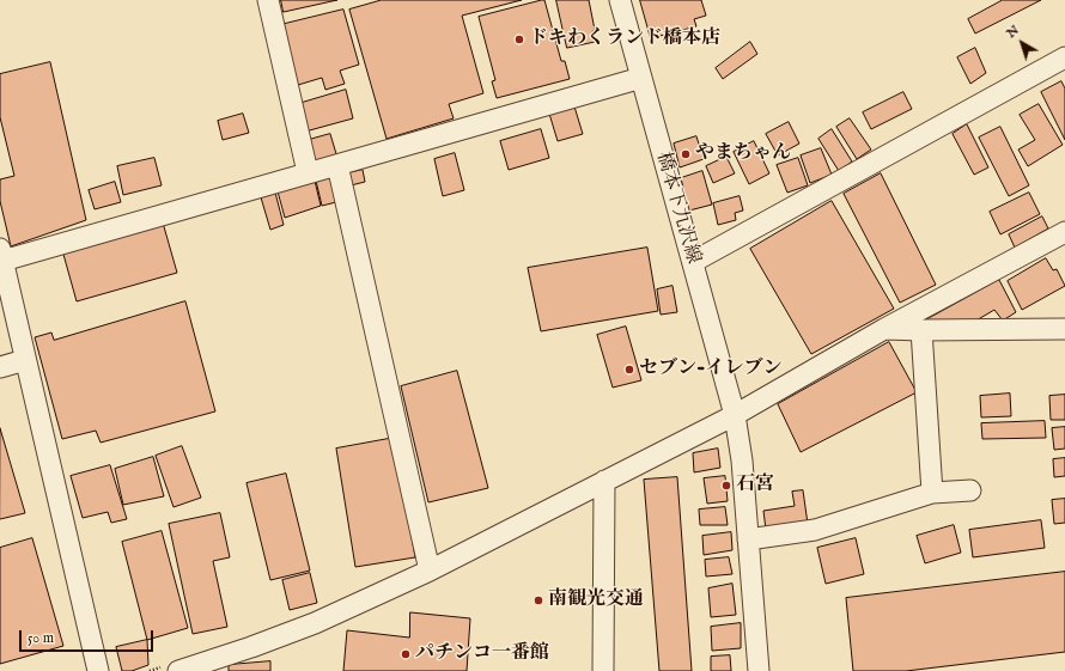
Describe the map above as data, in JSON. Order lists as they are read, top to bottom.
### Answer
{
  "streets": {
    "street": ["橋本下九沢線"]
  },
  "places": [
    "ドキわくランド橋本店",
    "やまちゃん",
    "セブン-イレブン",
    "石宮",
    "南観光交通",
    "パチンコ一番館"
  ],
  "scale_bar": "50 m",
  "north": "top left"
}
